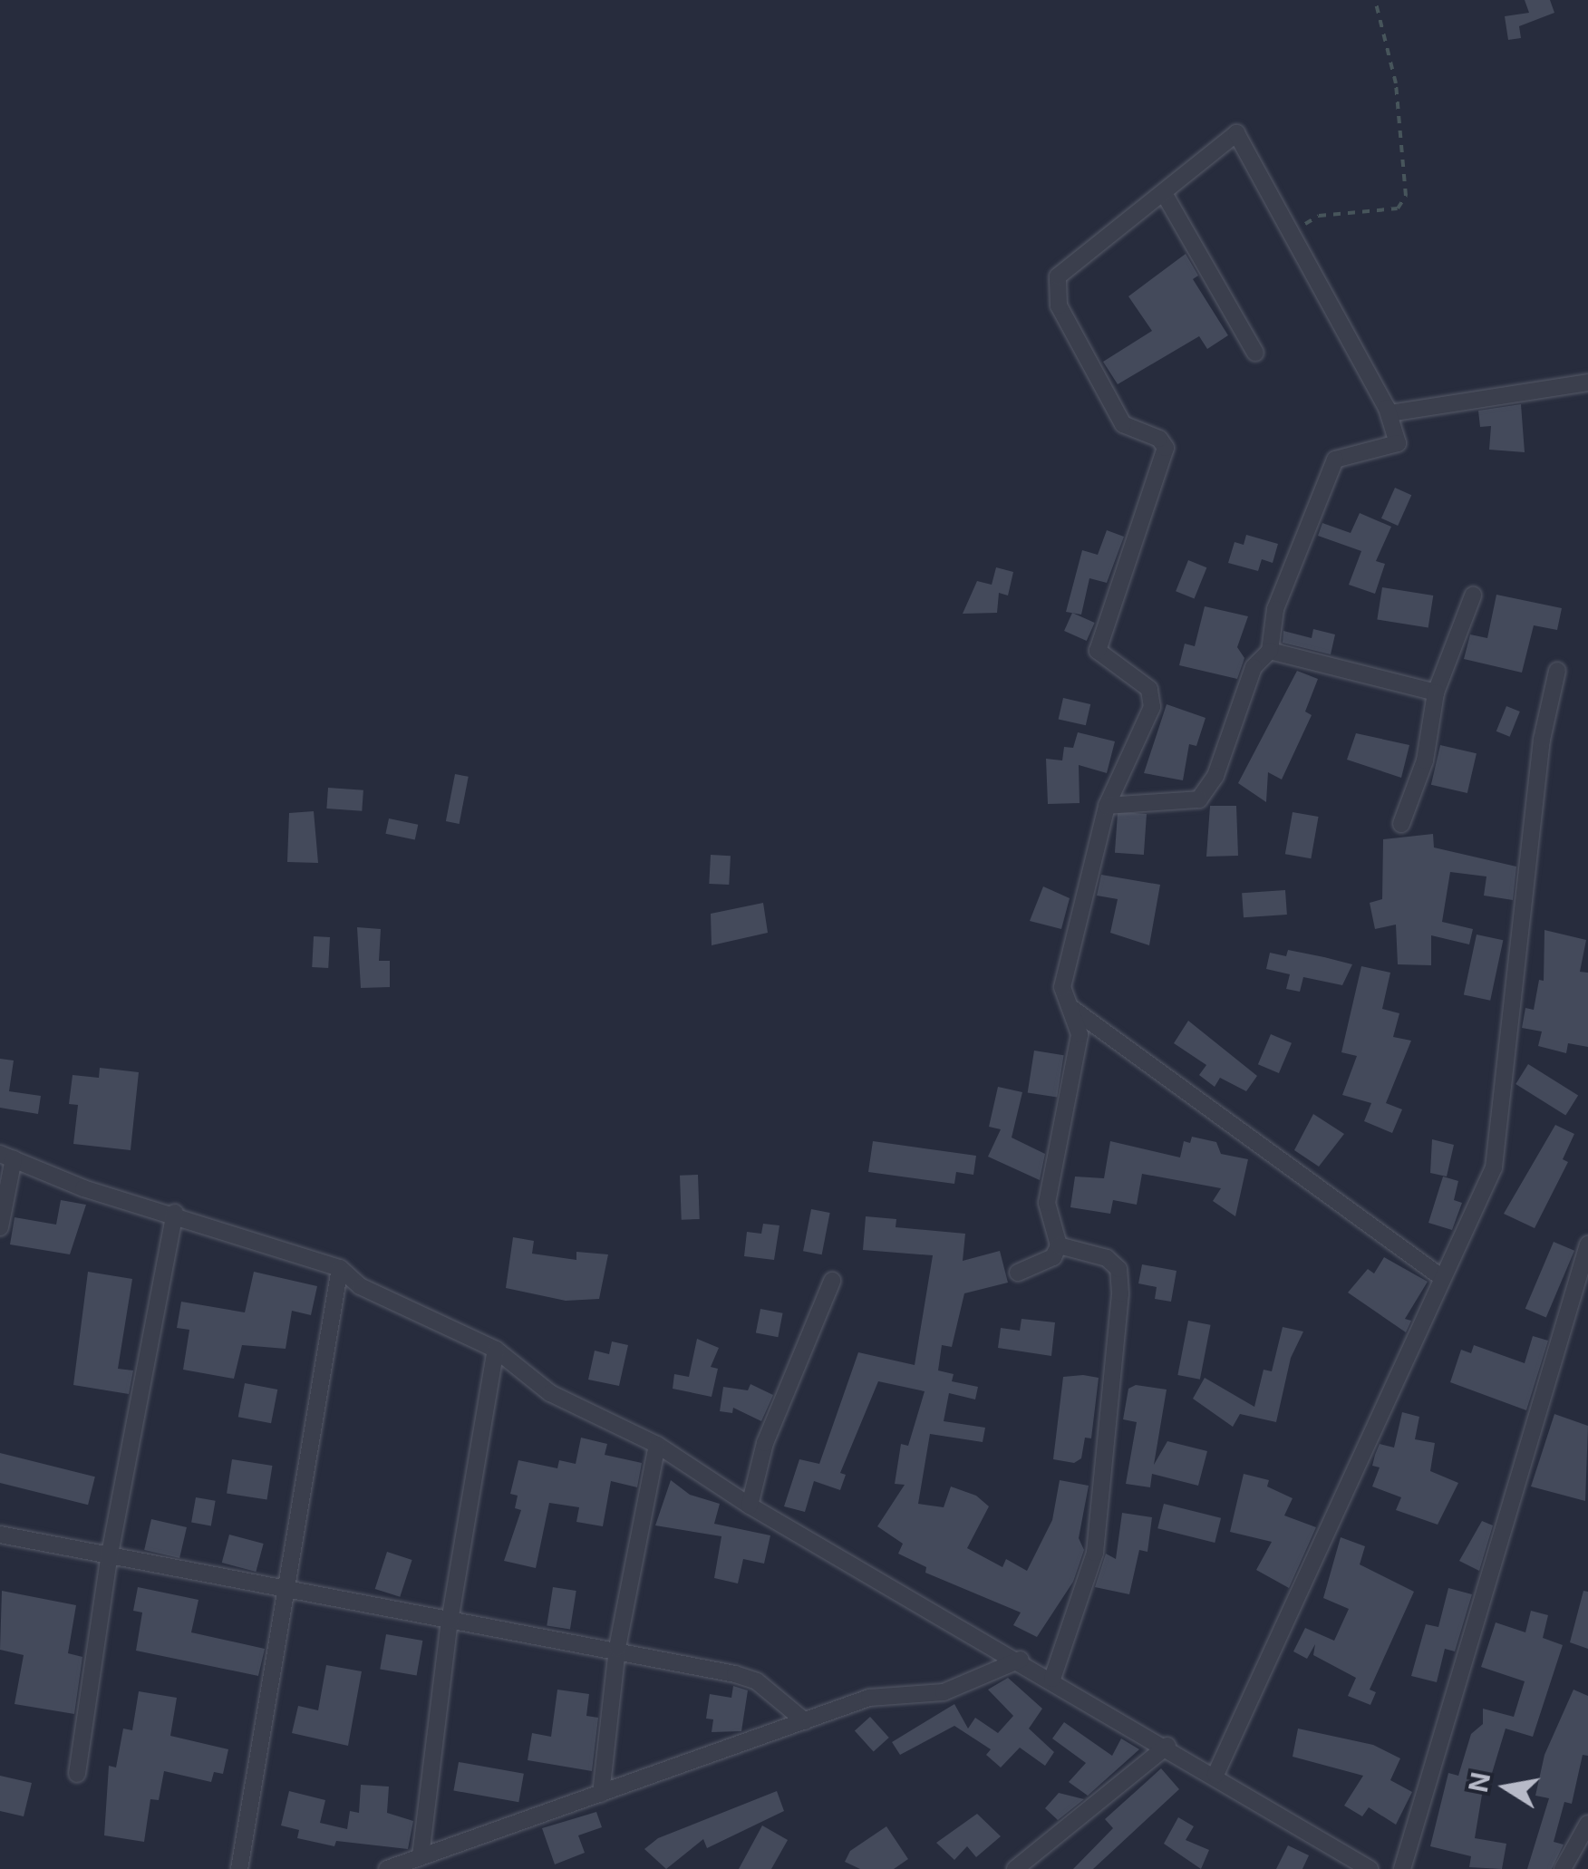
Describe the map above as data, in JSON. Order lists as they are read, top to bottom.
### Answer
{
  "north": "left"
}
